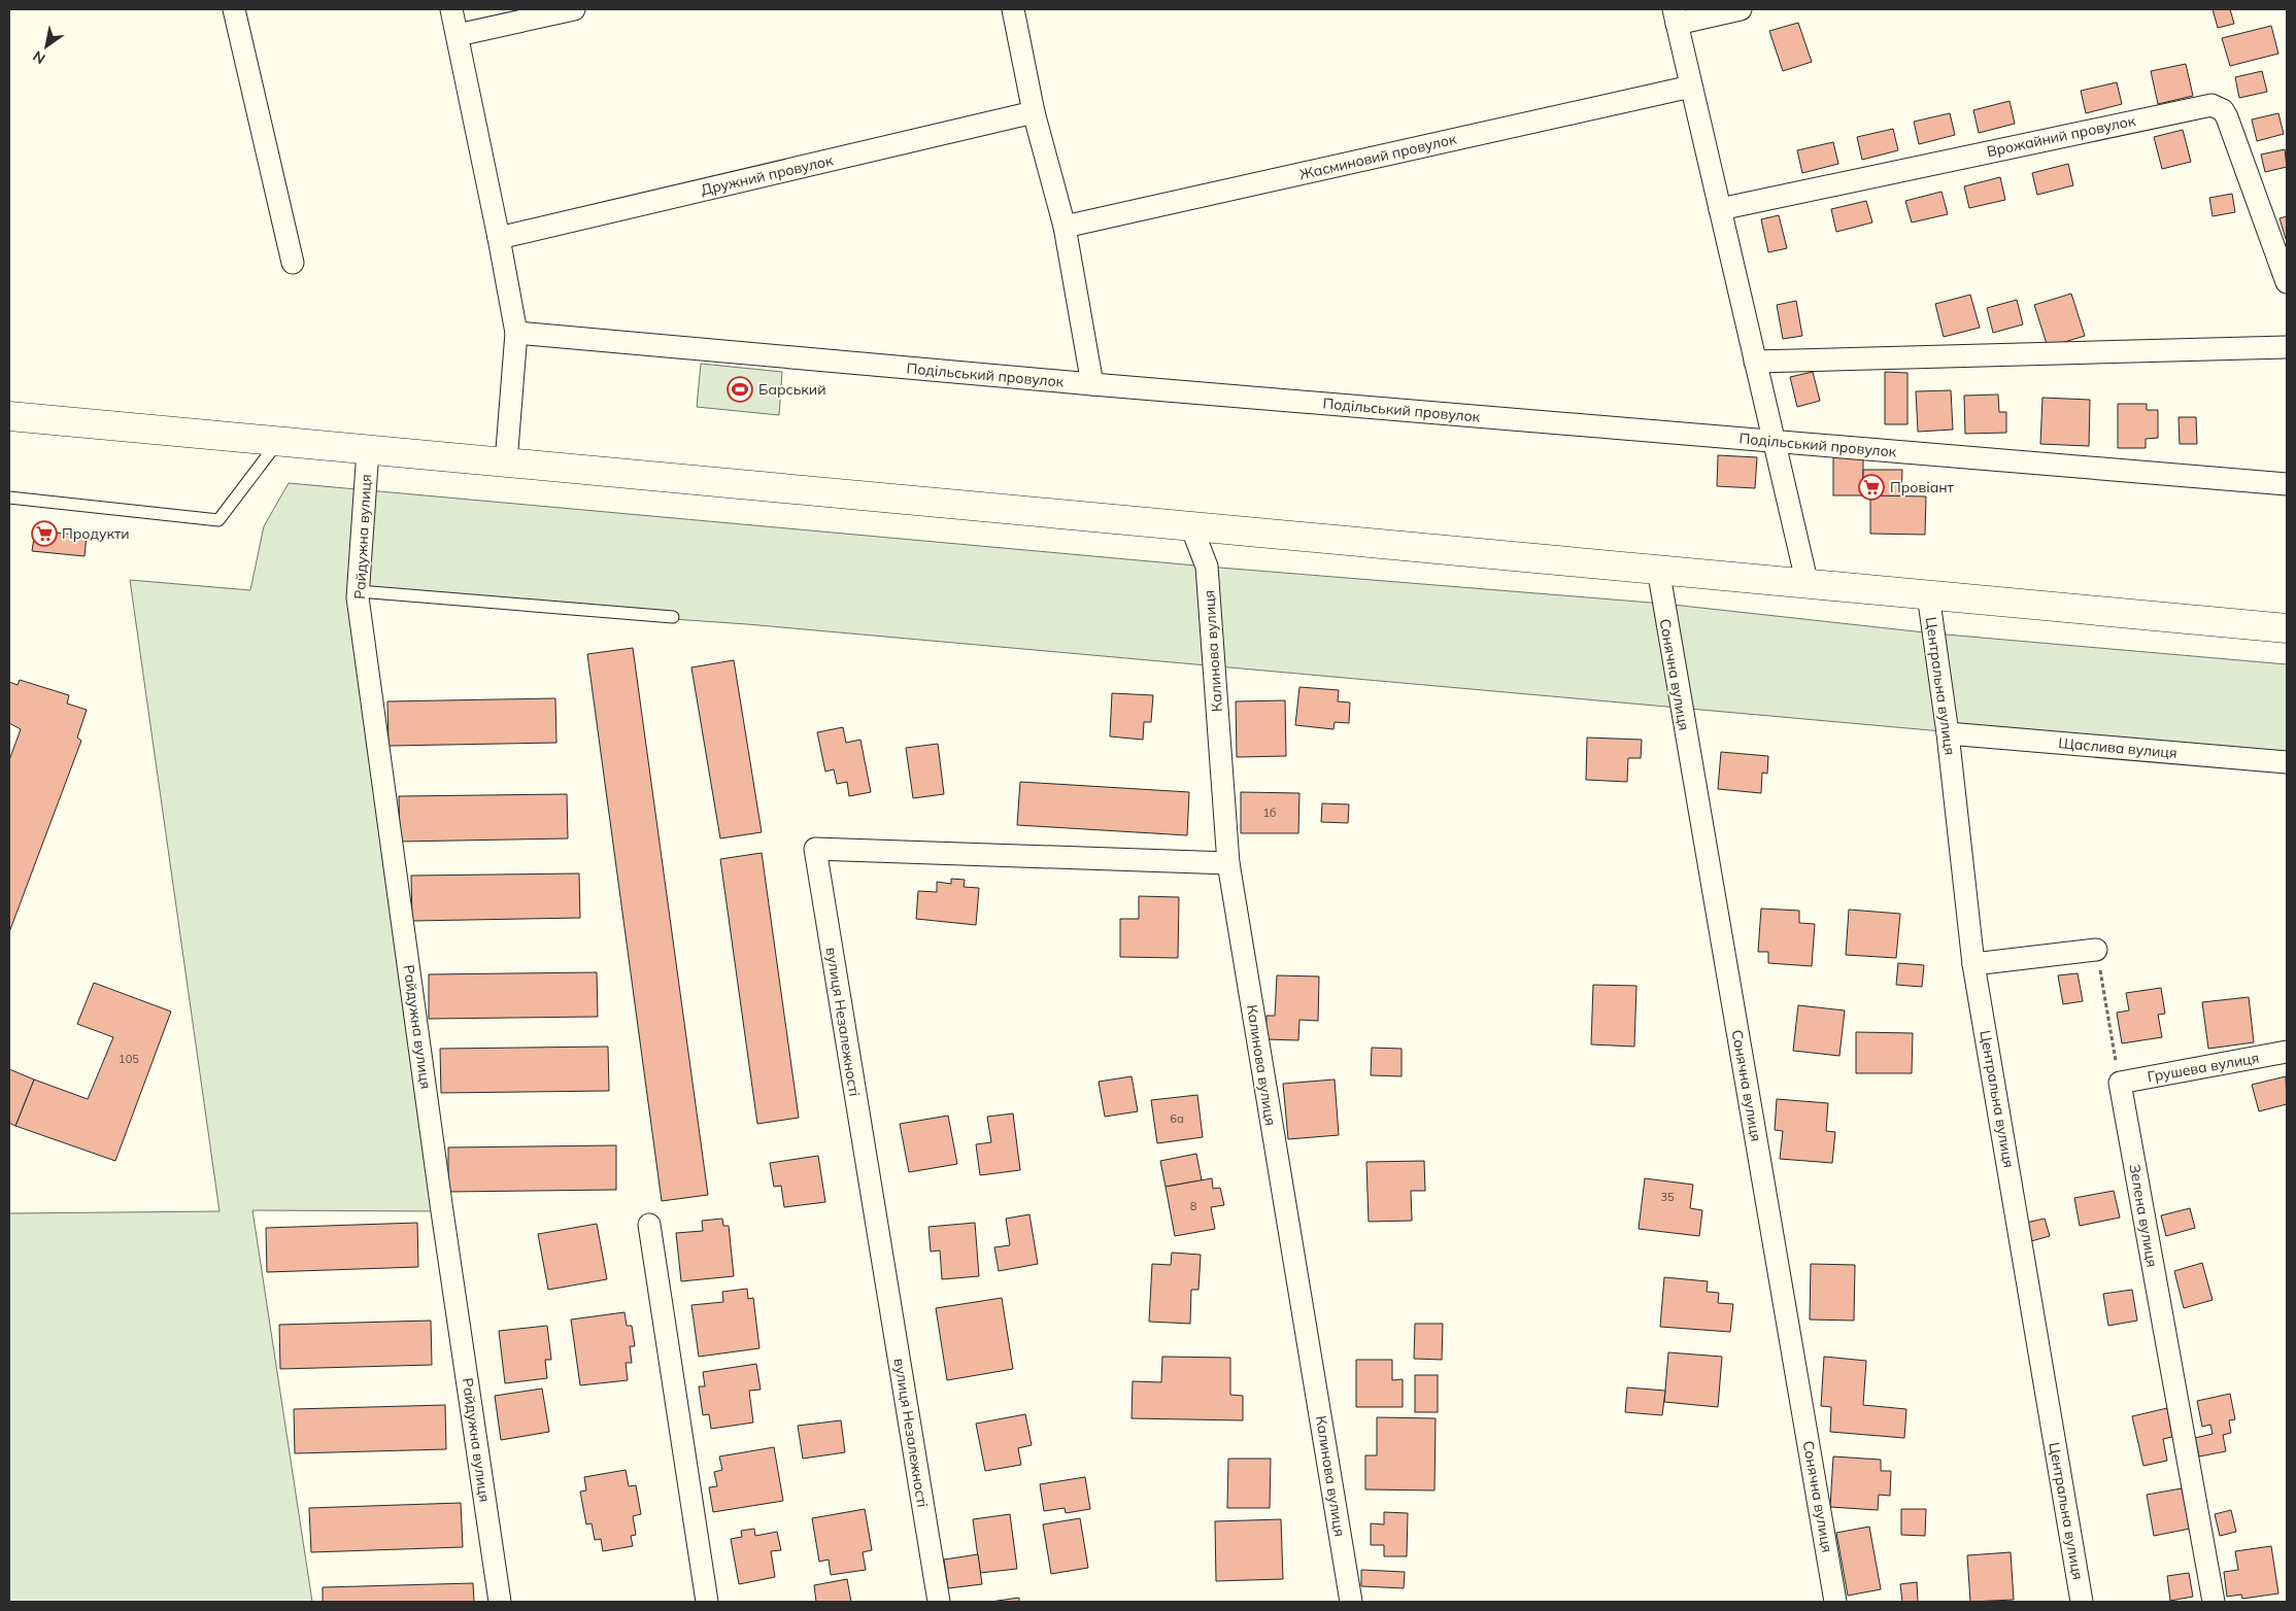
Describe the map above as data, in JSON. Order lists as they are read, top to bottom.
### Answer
{
  "streets": {
    "street": [
      "Врожайний провулок",
      "Жасминовий провулок",
      "Дружний провулок",
      "Подільський провулок",
      "Райдужна вулиця",
      "Калинова вулиця",
      "Сонячна вулиця",
      "Центральна вулиця",
      "Щаслива вулиця",
      "вулиця Незалежності",
      "Грушева вулиця",
      "Зелена вулиця"
    ]
  },
  "crossings": [
    ["Калинова вулиця", "вулиця Незалежності"],
    ["Центральна вулиця", "Щаслива вулиця"],
    ["Грушева вулиця", "Зелена вулиця"]
  ],
  "places": {
    "sports": ["Барський"],
    "supermarket": ["Провіант", "Продукти"]
  },
  "house_numbers": [
    "1б",
    "105",
    "6а",
    "35",
    "8"
  ],
  "north": "bottom left"
}
